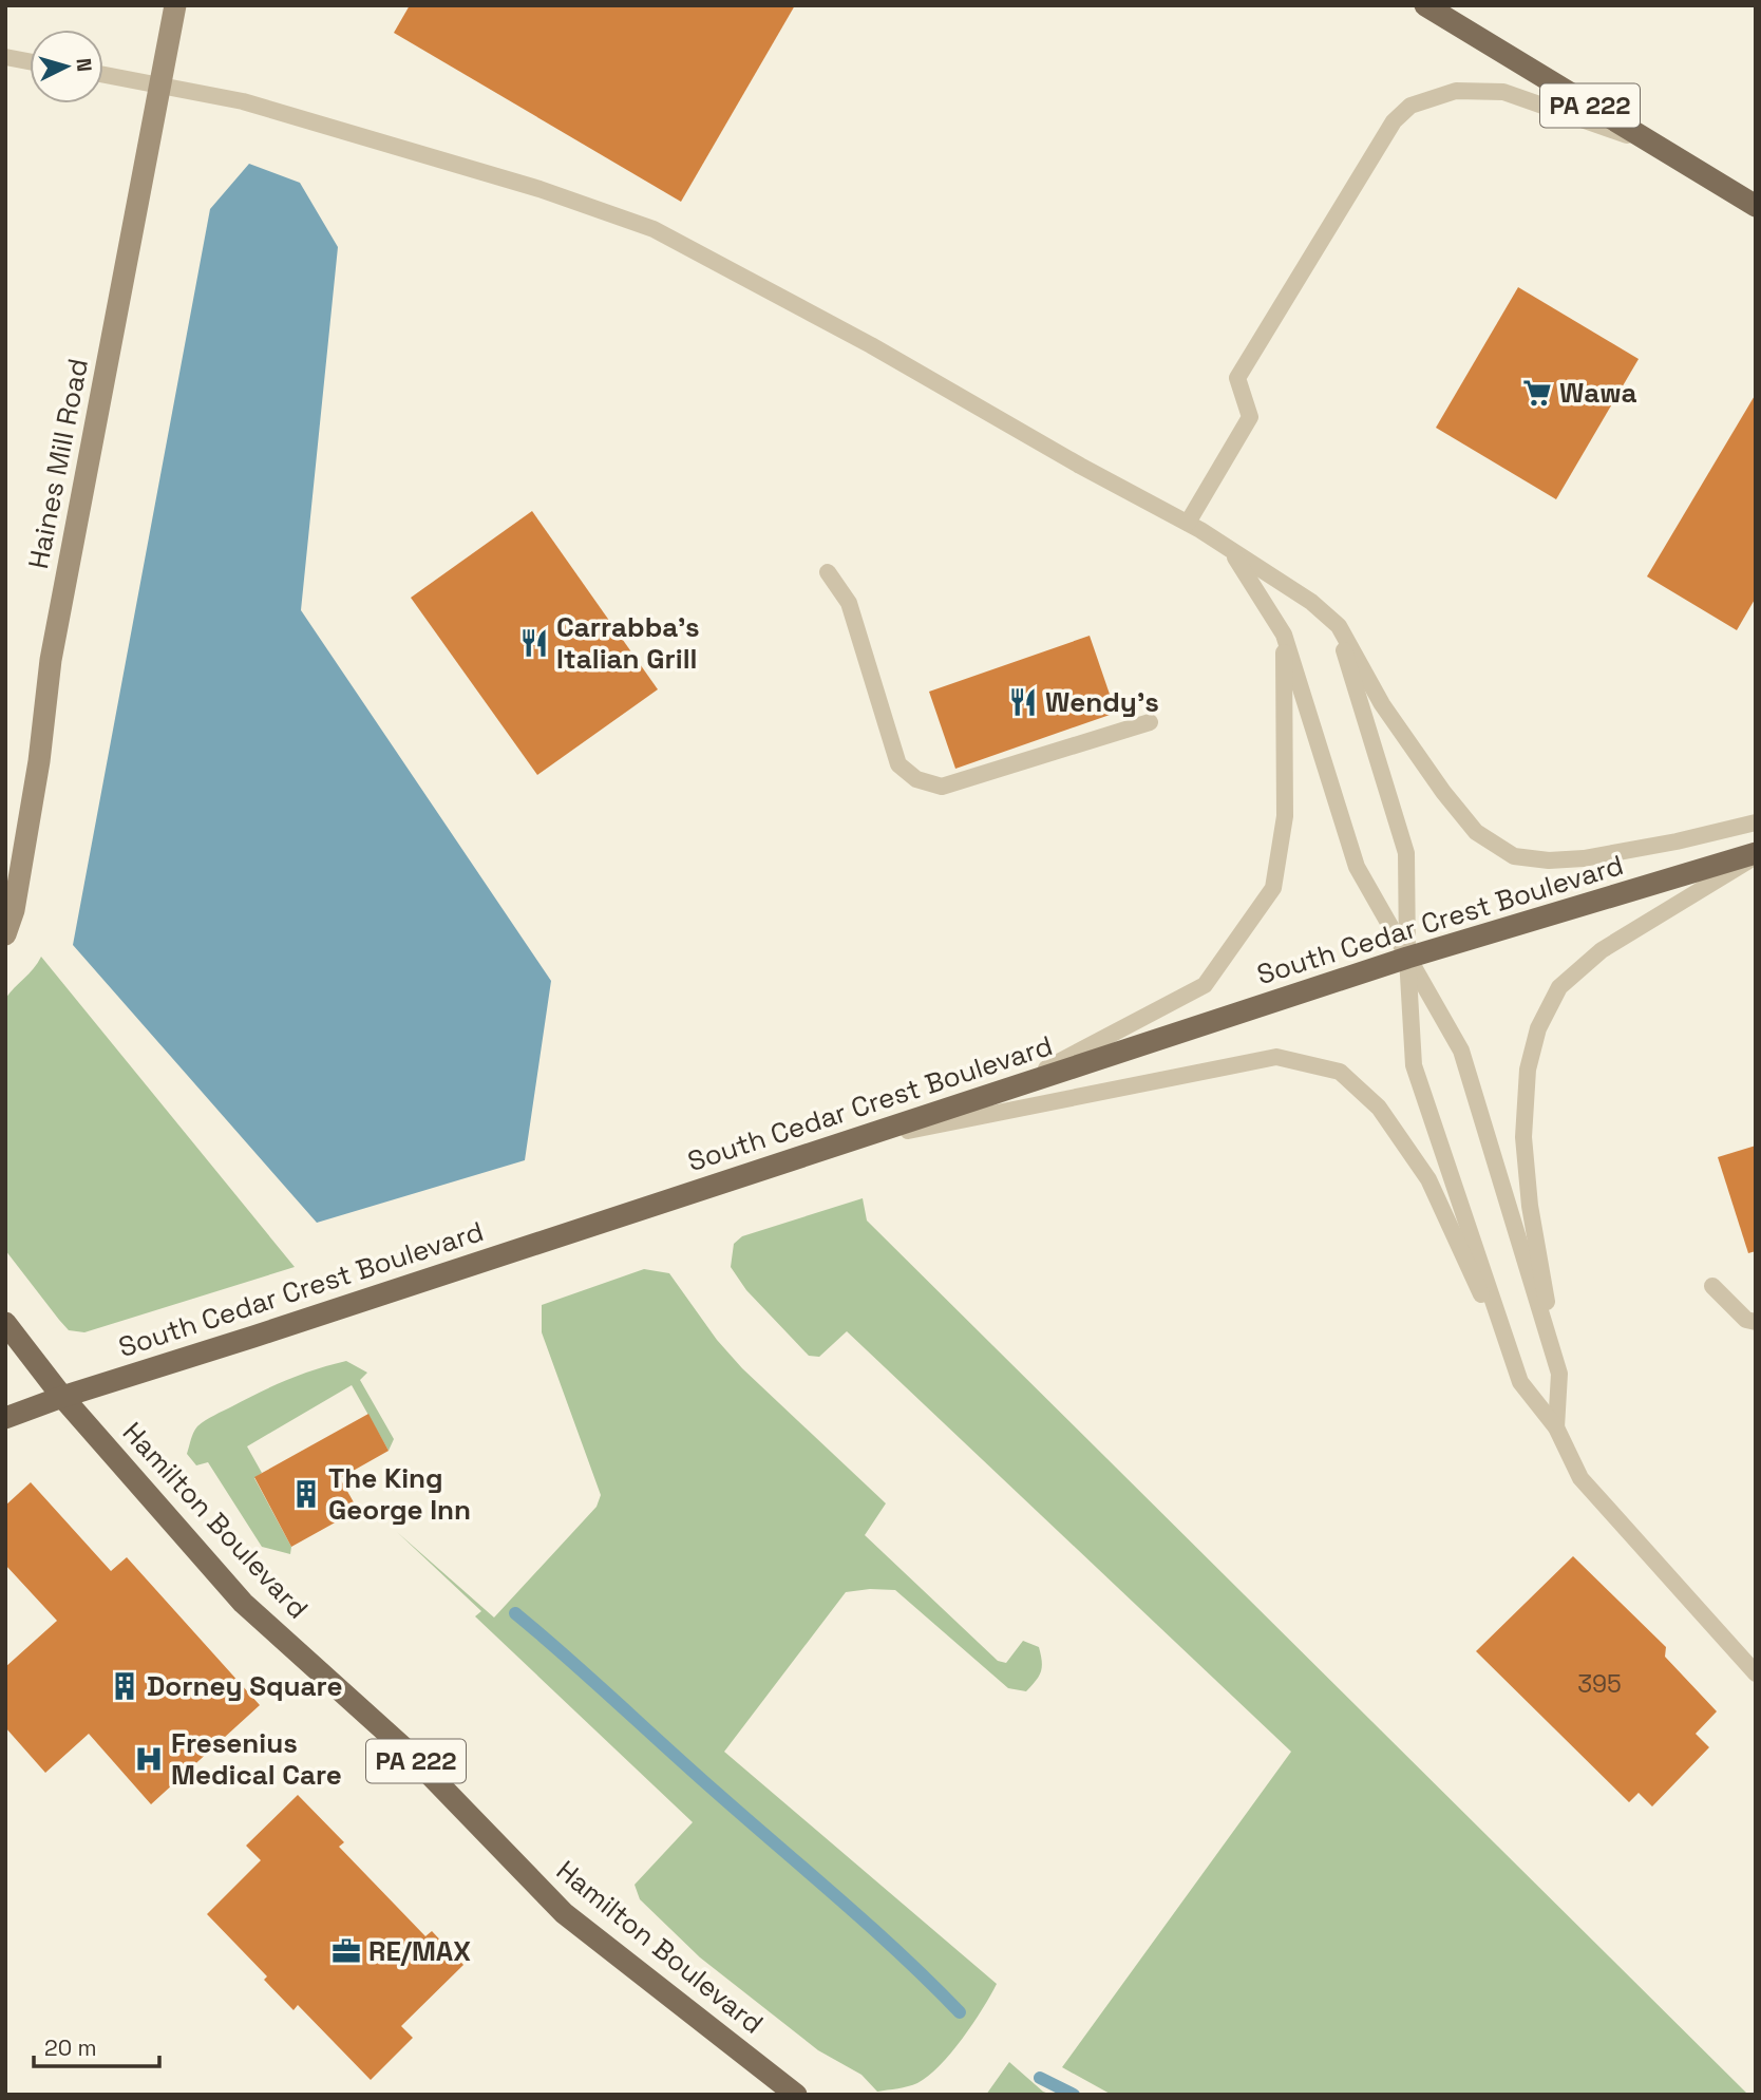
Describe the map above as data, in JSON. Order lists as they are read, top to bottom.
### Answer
{
  "streets": {
    "main road": ["PA 222", "South Cedar Crest Boulevard", "Hamilton Boulevard"],
    "street": ["Haines Mill Road"]
  },
  "crossings": [
    ["South Cedar Crest Boulevard", "Hamilton Boulevard"]
  ],
  "places": {
    "supermarket": ["Wawa"],
    "restaurant": ["Carrabba's Italian Grill", "Wendy's"],
    "building": ["The King George Inn", "Dorney Square"],
    "hospital": ["Fresenius Medical Care"],
    "office": ["RE/MAX"]
  },
  "house_numbers": ["395"],
  "scale_bar": "20 m",
  "north": "right"
}
